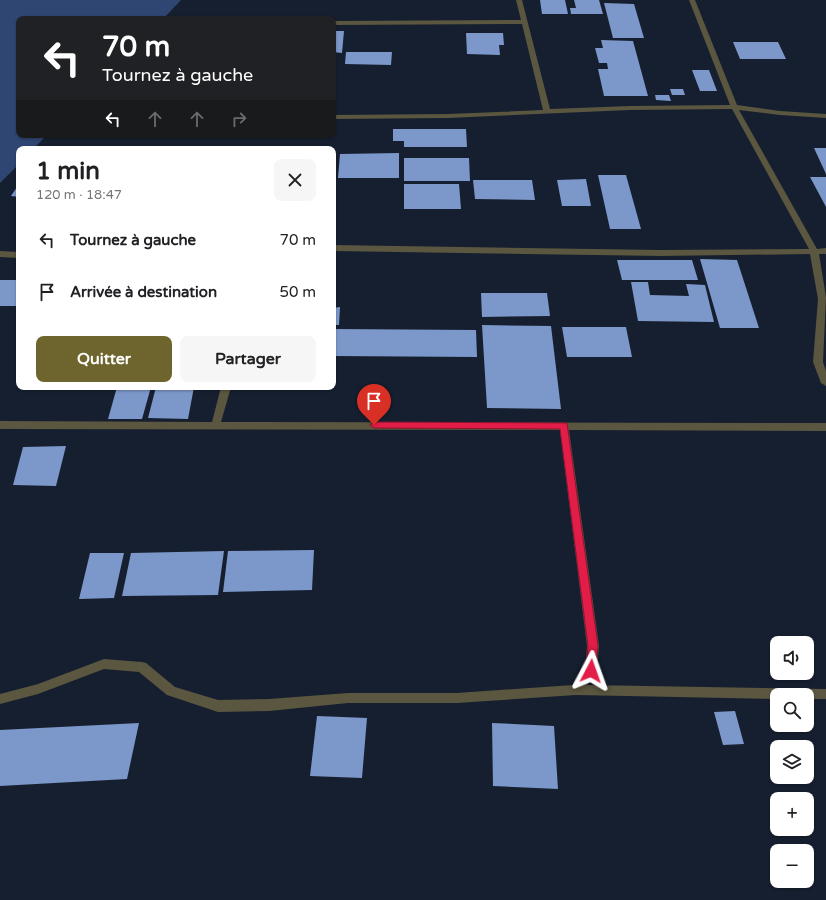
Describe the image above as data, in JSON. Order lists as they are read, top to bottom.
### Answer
{
  "page": {
    "turn": ["70 m", "Tournez à gauche"],
    "heading": ["1 min", "120 m · 18:47"],
    "list": [
      {
        "name": "Tournez à gauche",
        "value": "70 m"
      },
      {
        "name": "Arrivée à destination",
        "value": "50 m"
      }
    ],
    "buttons": ["Quitter", "Partager"],
    "map_buttons": ["+", "−"]
  }
}
